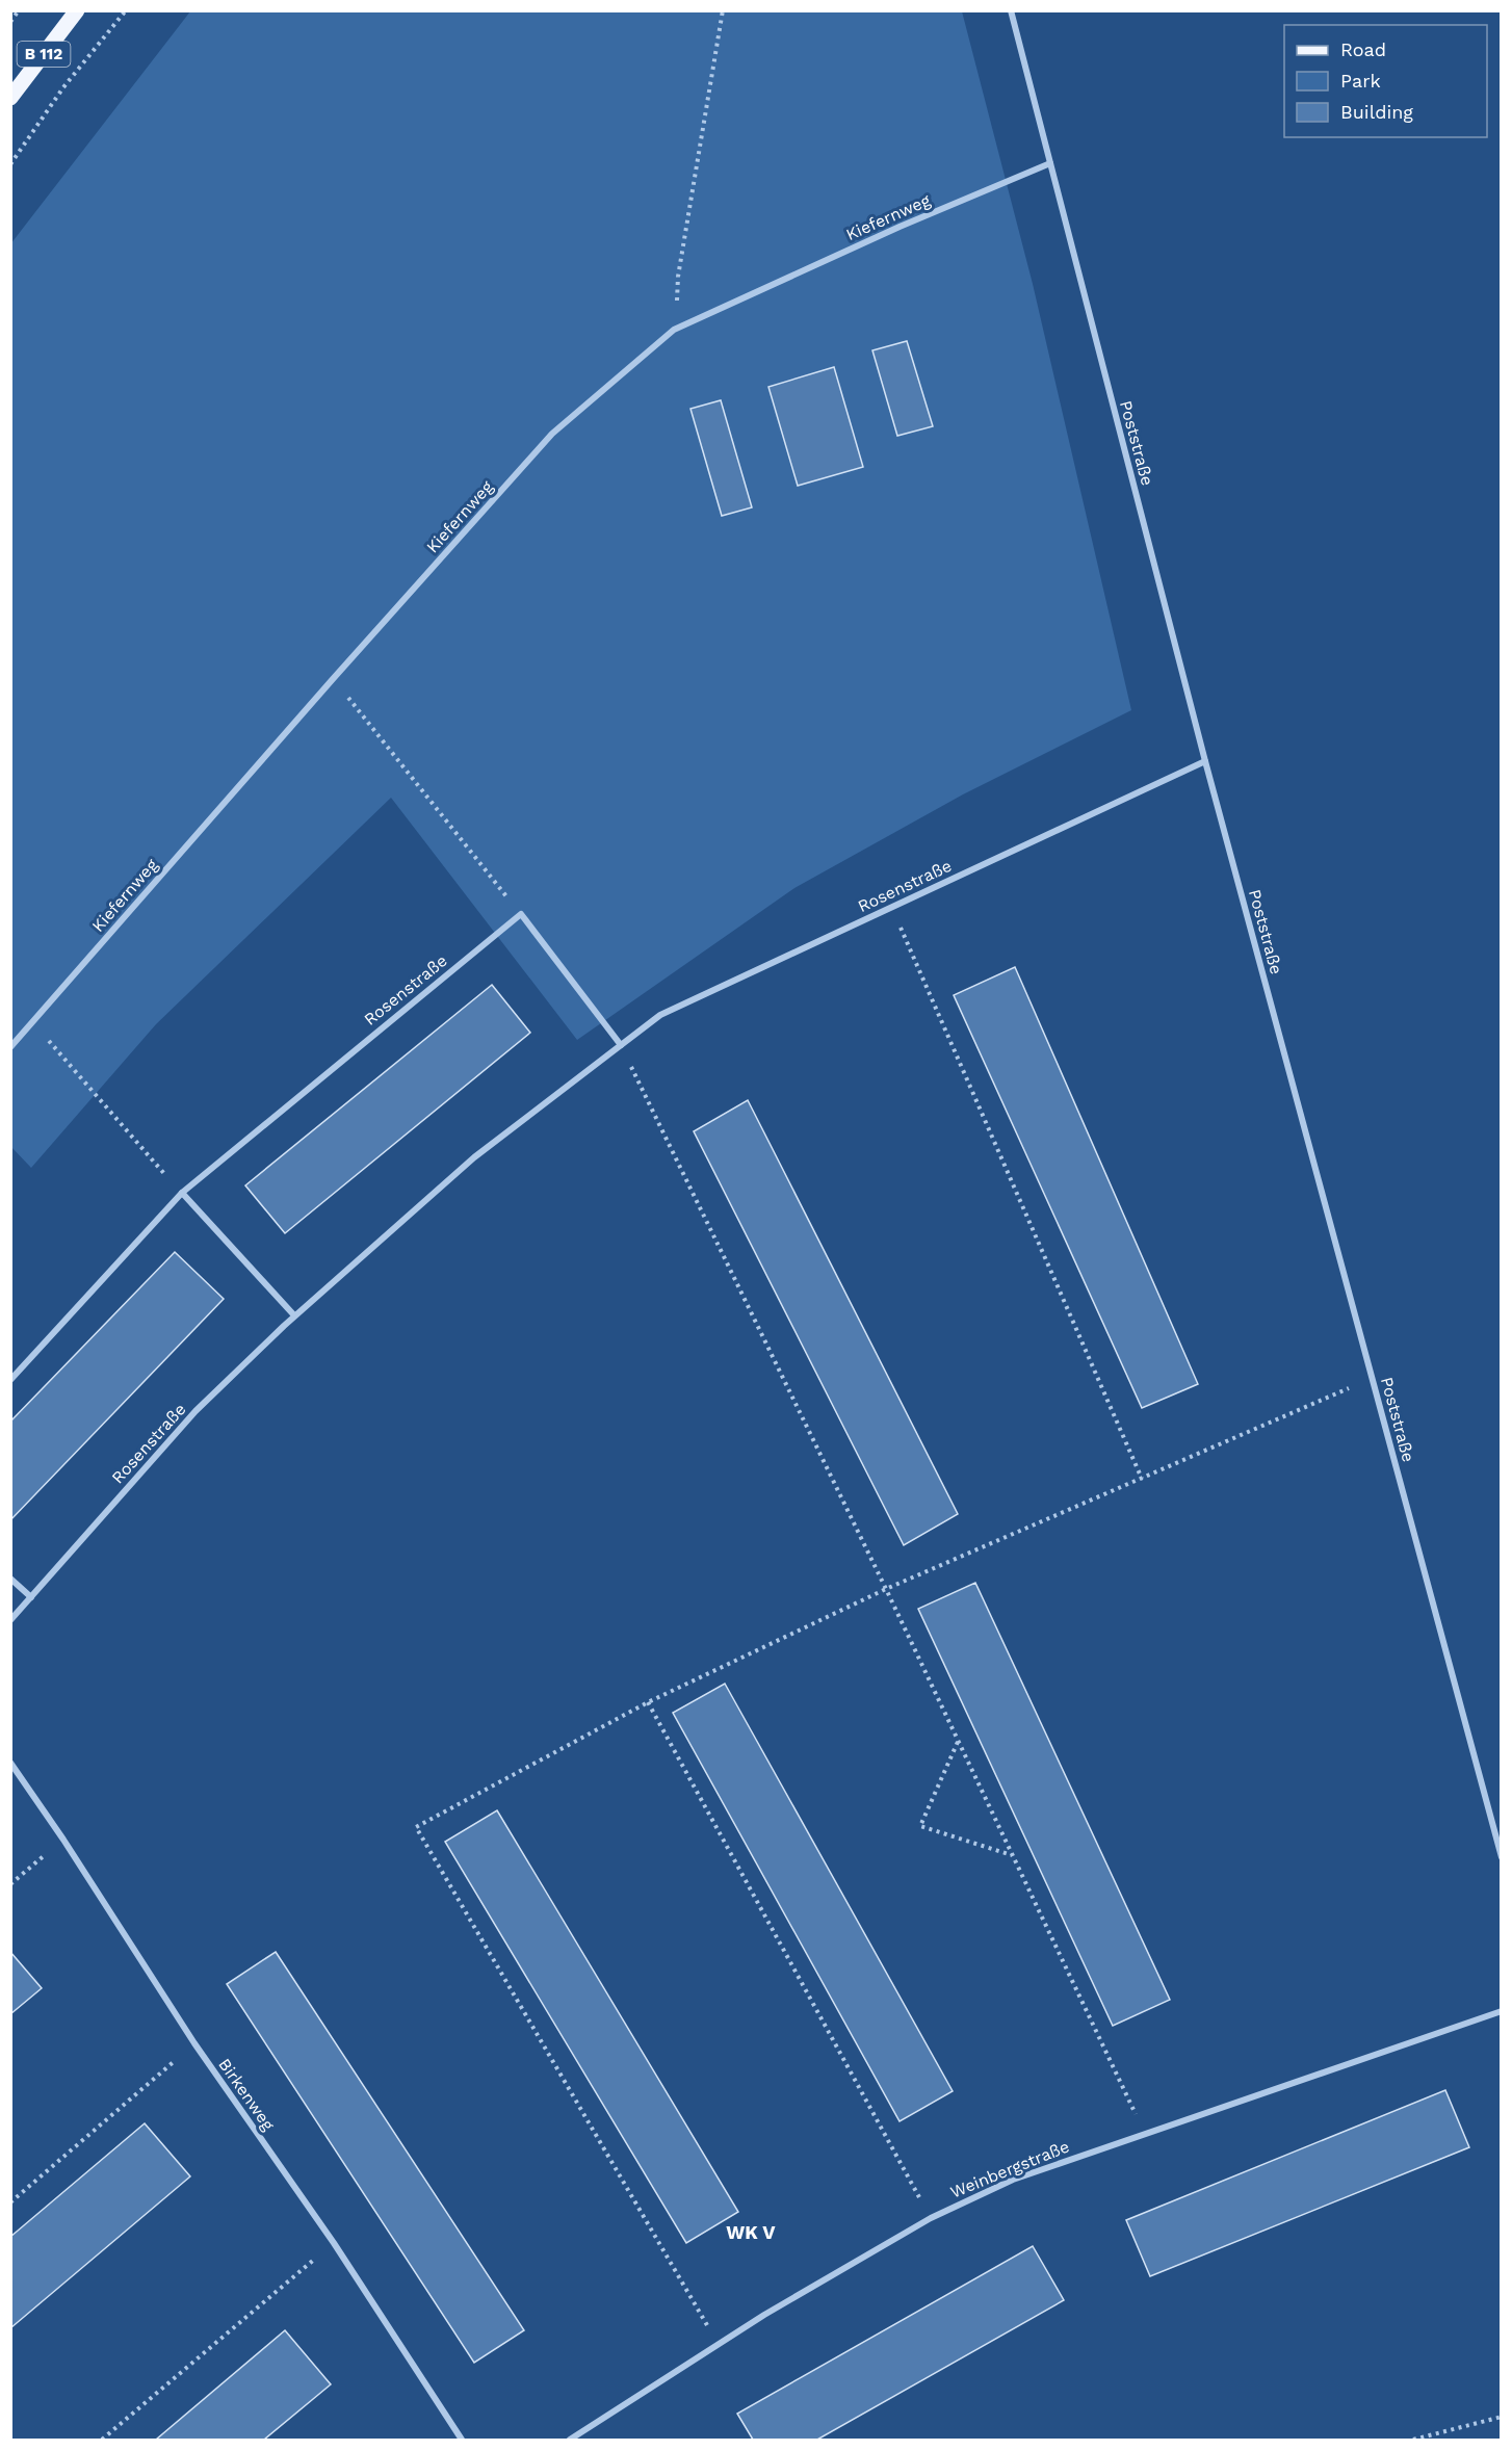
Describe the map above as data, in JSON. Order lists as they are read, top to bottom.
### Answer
{
  "streets": {
    "main road": ["B 112"],
    "street": [
      "Kiefernweg",
      "Poststraße",
      "Rosenstraße",
      "Birkenweg",
      "Weinbergstraße"
    ]
  },
  "crossings": [
    ["Kiefernweg", "Poststraße"],
    ["Poststraße", "Rosenstraße"]
  ],
  "districts": ["WK V"],
  "legend": ["Road", "Park", "Building"]
}
